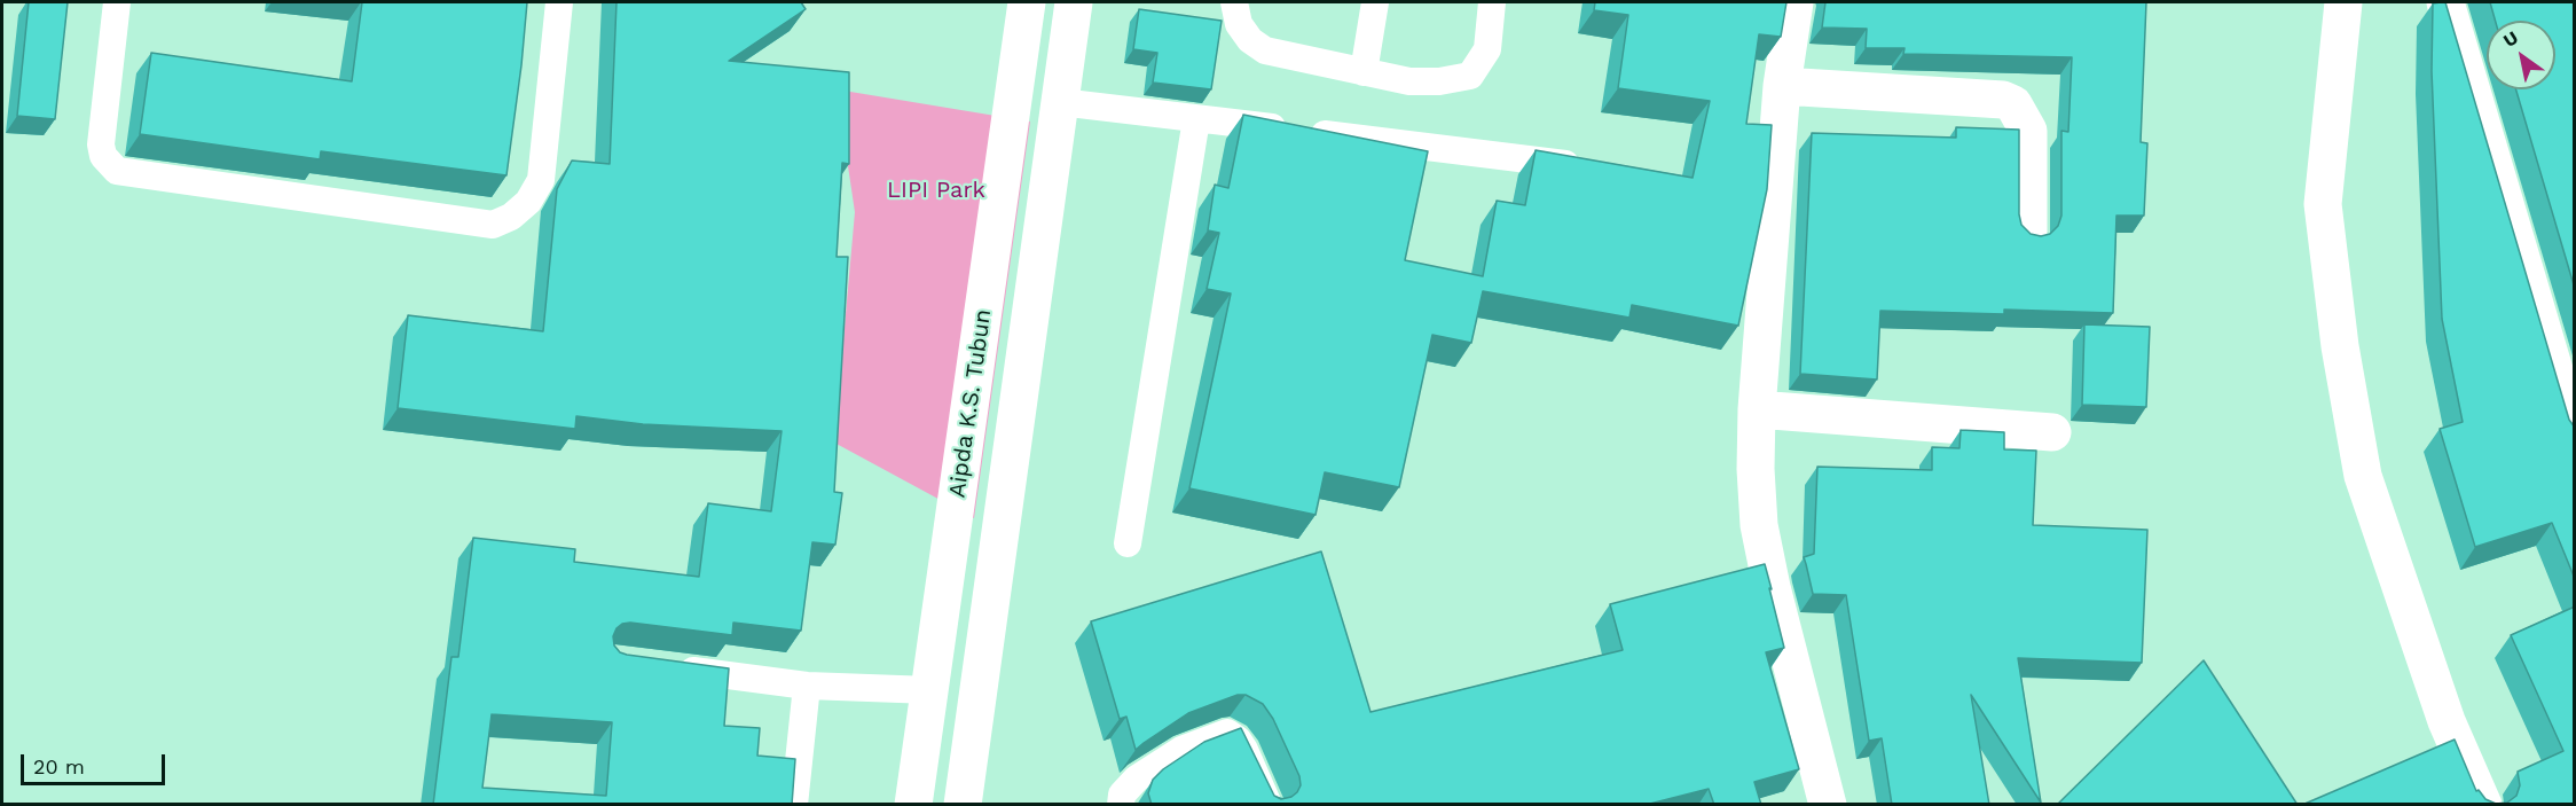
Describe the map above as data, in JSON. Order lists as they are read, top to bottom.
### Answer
{
  "streets": {
    "street": ["Aipda K.S. Tubun"]
  },
  "parks": ["LIPI Park"],
  "scale_bar": "20 m",
  "north": "top left"
}
